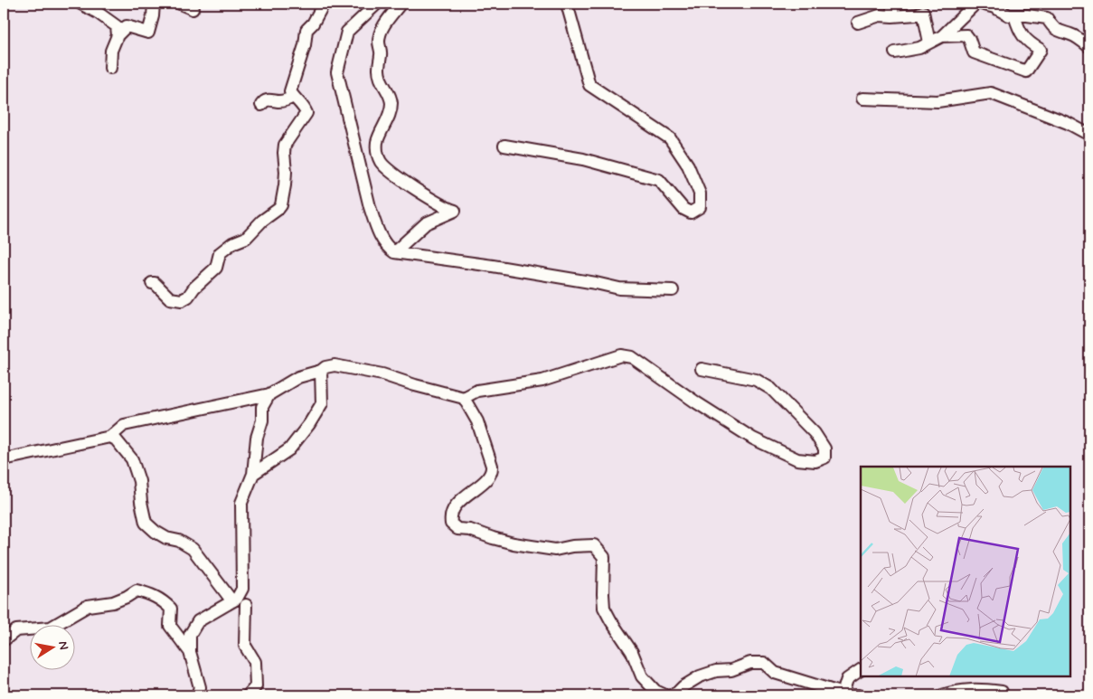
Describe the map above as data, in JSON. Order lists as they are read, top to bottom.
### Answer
{
  "north": "right"
}
